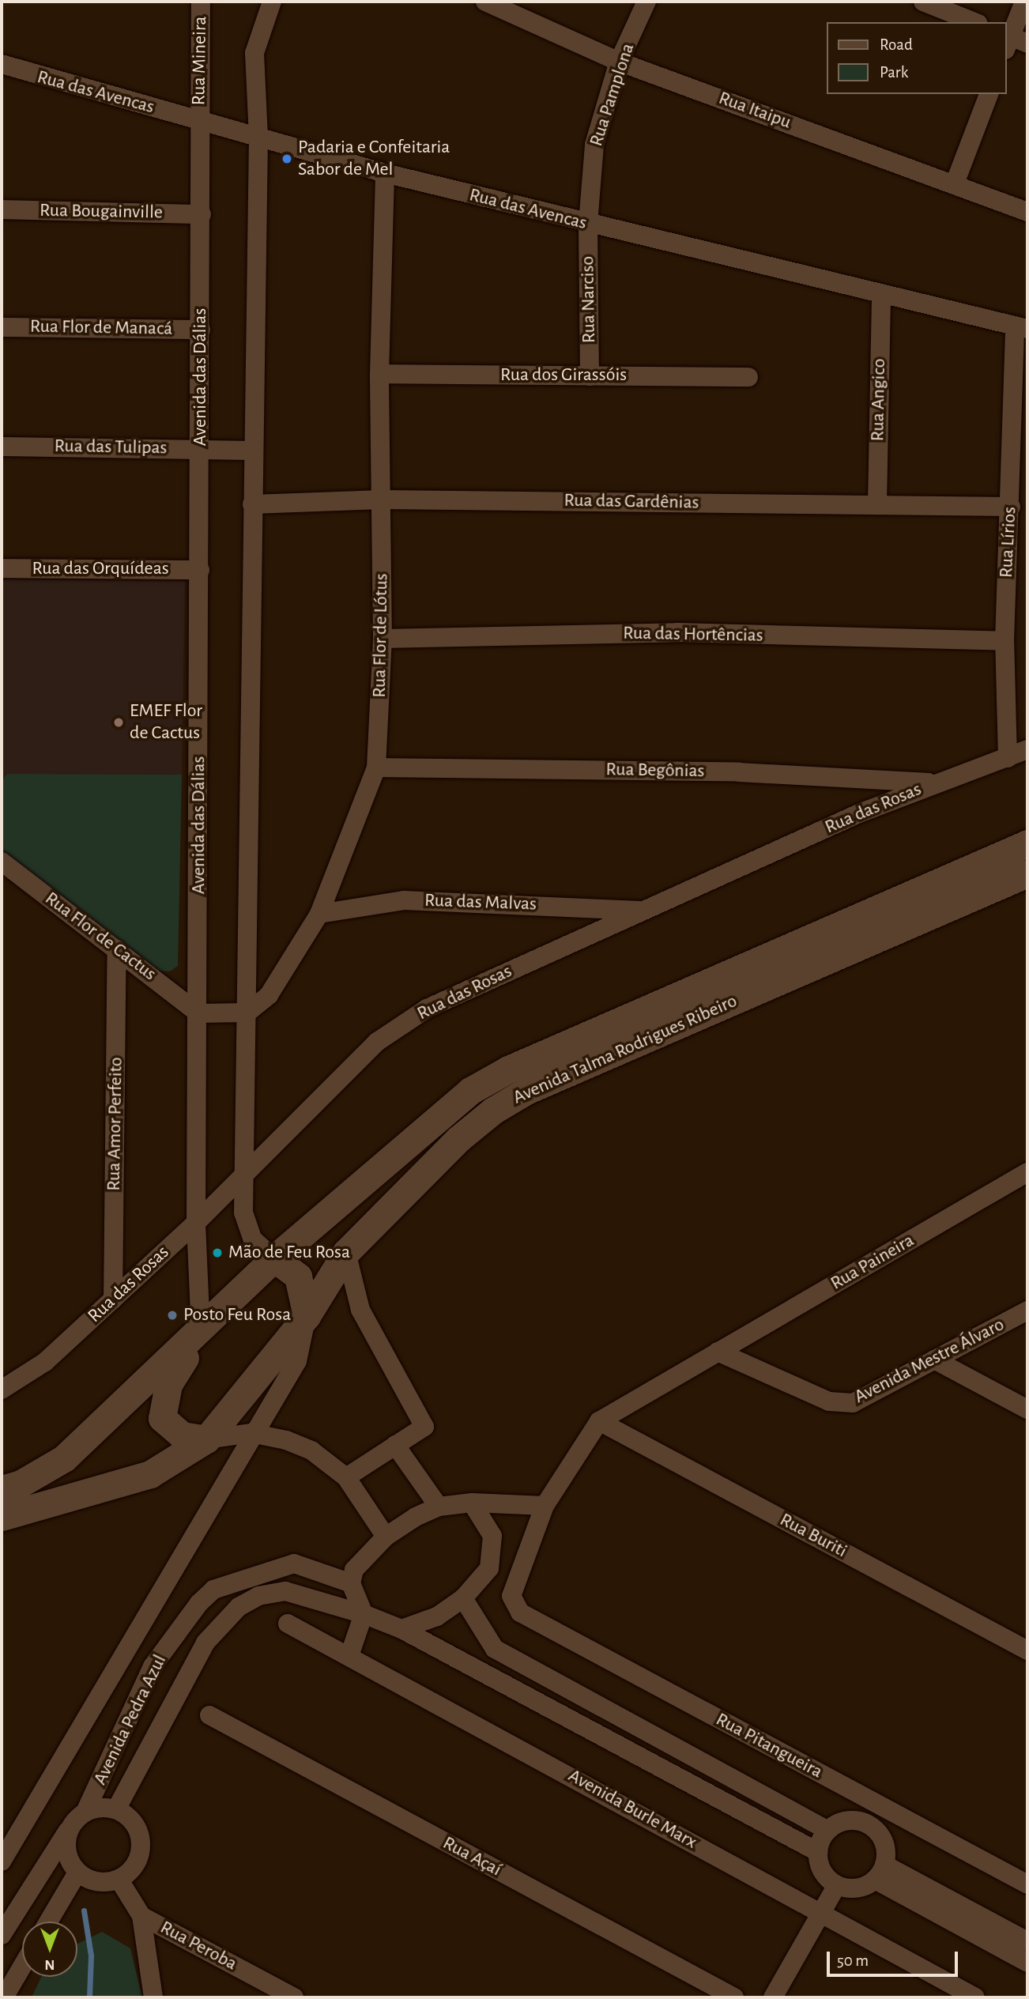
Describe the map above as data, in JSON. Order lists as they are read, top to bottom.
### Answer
{
  "streets": {
    "main road": ["Avenida Talma Rodrigues Ribeiro"],
    "street": [
      "Rua Mineira",
      "Rua das Avencas",
      "Rua Pamplona",
      "Rua Itaipu",
      "Rua Bougainville",
      "Rua Narciso",
      "Rua Flor de Manacá",
      "Rua dos Girassóis",
      "Avenida das Dálias",
      "Rua Angico",
      "Rua das Tulipas",
      "Rua das Gardênias",
      "Rua Lírios",
      "Rua das Orquídeas",
      "Rua das Hortências",
      "Rua Flor de Lótus",
      "Rua Begônias",
      "Rua das Rosas",
      "Rua das Malvas",
      "Rua Flor de Cactus",
      "Rua Amor Perfeito",
      "Rua Paineira",
      "Avenida Mestre Álvaro",
      "Rua Buriti",
      "Avenida Pedra Azul",
      "Rua Pitangueira",
      "Avenida Burle Marx",
      "Rua Açaí",
      "Rua Peroba"
    ]
  },
  "crossings": [
    ["Rua Mineira", "Rua das Avencas"],
    ["Rua Mineira", "Avenida das Dálias"],
    ["Rua das Avencas", "Rua Pamplona"],
    ["Rua das Avencas", "Rua Narciso"],
    ["Rua das Avencas", "Avenida das Dálias"],
    ["Rua das Avencas", "Rua Angico"],
    ["Rua das Avencas", "Rua Lírios"],
    ["Rua das Avencas", "Rua Flor de Lótus"],
    ["Rua Pamplona", "Rua Itaipu"],
    ["Rua Pamplona", "Rua Narciso"],
    ["Rua Bougainville", "Avenida das Dálias"],
    ["Rua Narciso", "Rua dos Girassóis"],
    ["Rua Flor de Manacá", "Avenida das Dálias"],
    ["Rua dos Girassóis", "Rua Flor de Lótus"],
    ["Avenida das Dálias", "Rua das Tulipas"],
    ["Avenida das Dálias", "Rua das Orquídeas"],
    ["Avenida das Dálias", "Rua das Rosas"],
    ["Avenida das Dálias", "Rua Flor de Cactus"],
    ["Avenida das Dálias", "Avenida Talma Rodrigues Ribeiro"],
    ["Rua Angico", "Rua das Gardênias"],
    ["Rua das Gardênias", "Rua Lírios"],
    ["Rua das Gardênias", "Rua Flor de Lótus"],
    ["Rua Lírios", "Rua das Hortências"],
    ["Rua Lírios", "Rua das Rosas"],
    ["Rua das Hortências", "Rua Flor de Lótus"],
    ["Rua Flor de Lótus", "Rua Begônias"],
    ["Rua Flor de Lótus", "Rua das Malvas"],
    ["Rua Begônias", "Rua das Rosas"],
    ["Rua das Rosas", "Rua das Malvas"],
    ["Rua das Rosas", "Rua Amor Perfeito"],
    ["Rua Flor de Cactus", "Rua Amor Perfeito"],
    ["Rua Paineira", "Avenida Mestre Álvaro"],
    ["Avenida Pedra Azul", "Rua Peroba"]
  ],
  "places": [
    "Padaria e Confeitaria Sabor de Mel",
    "EMEF Flor de Cactus",
    "Mão de Feu Rosa",
    "Posto Feu Rosa"
  ],
  "legend": ["Road", "Park"],
  "scale_bar": "50 m",
  "north": "bottom"
}
